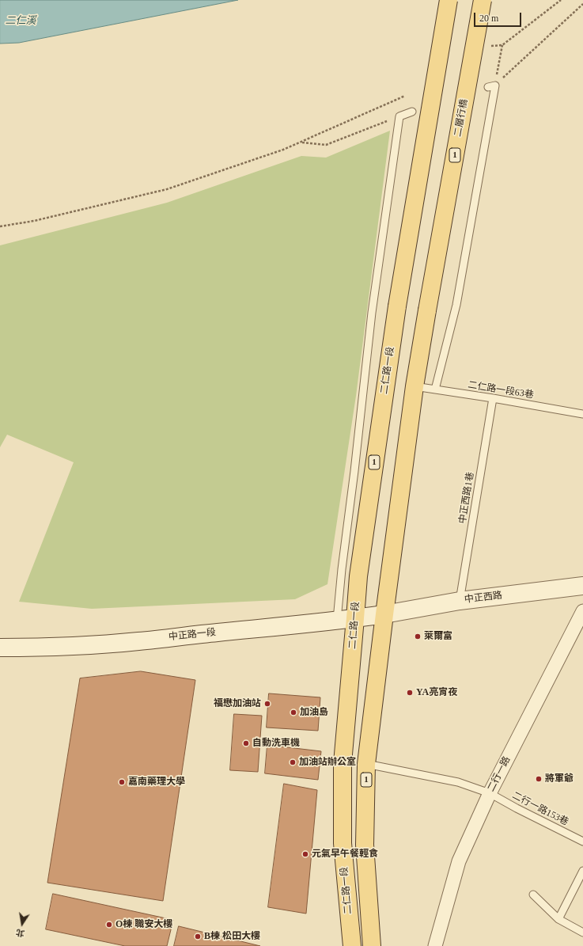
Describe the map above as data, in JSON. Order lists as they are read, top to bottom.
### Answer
{
  "streets": {
    "main road": [
      "二層行橋",
      "1",
      "二仁路一段",
      "中正西路",
      "中正路一段"
    ],
    "street": ["二行一路"],
    "lane": ["二仁路一段63巷", "中正西路1巷", "二行一路153巷"]
  },
  "crossings": [
    ["二層行橋", "1"],
    ["二層行橋", "二仁路一段63巷"],
    ["1", "二仁路一段63巷"],
    ["1", "中正西路"],
    ["1", "中正路一段"],
    ["1", "二行一路153巷"],
    ["二仁路一段", "中正路一段"],
    ["二仁路一段63巷", "中正西路1巷"],
    ["中正西路1巷", "中正西路"],
    ["中正西路", "中正路一段"],
    ["二行一路", "二行一路153巷"]
  ],
  "water": ["二仁溪"],
  "places": [
    "萊爾富",
    "YA亮宵夜",
    "福懋加油站",
    "加油島",
    "自動洗車機",
    "加油站辦公室",
    "將軍爺",
    "嘉南藥理大學",
    "元氣早午餐輕食",
    "O棟 職安大樓",
    "B棟 松田大樓"
  ],
  "scale_bar": "20 m",
  "north": "bottom"
}
